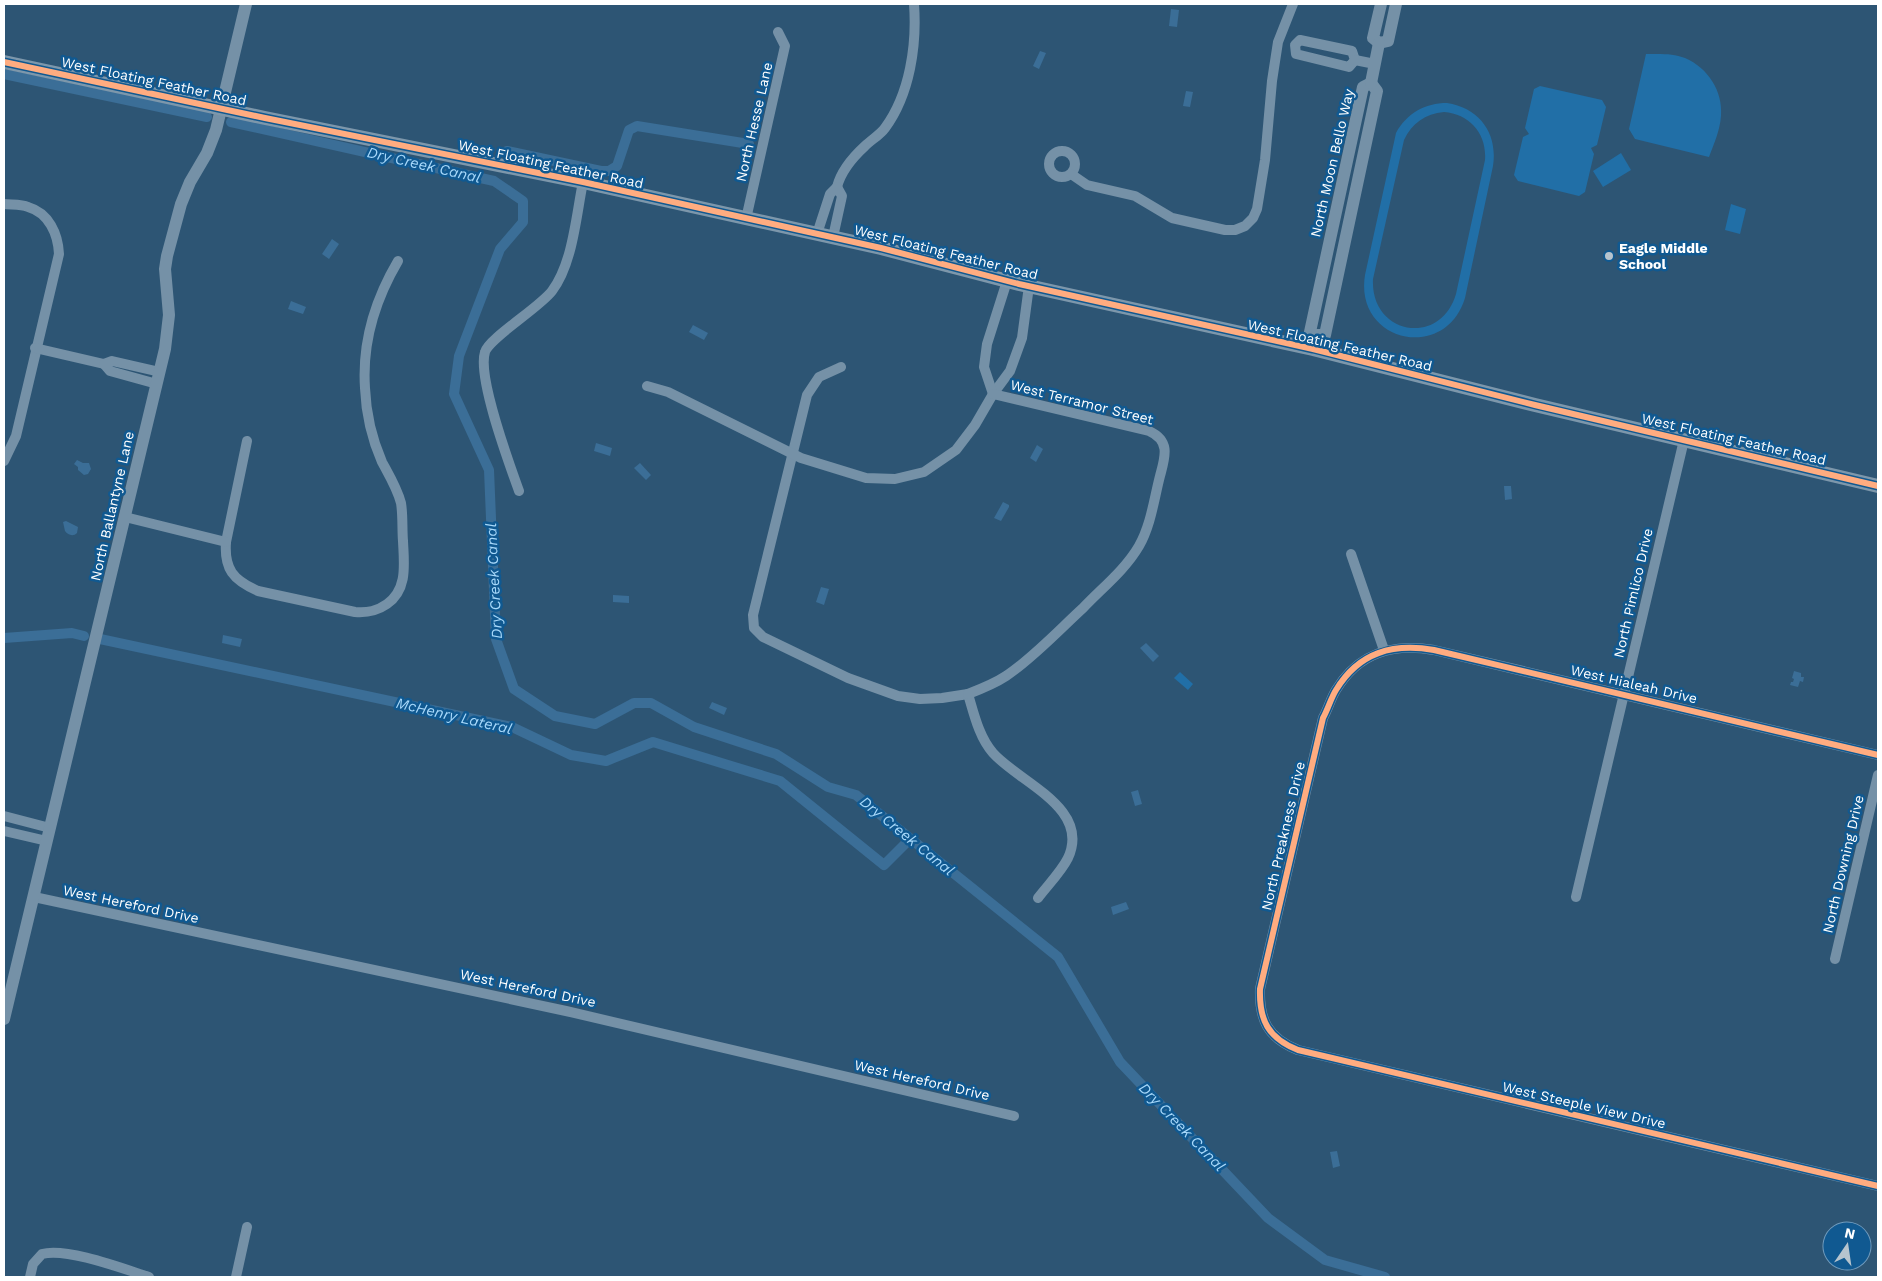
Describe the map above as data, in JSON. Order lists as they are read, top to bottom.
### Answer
{
  "streets": {
    "main road": ["West Floating Feather Road"],
    "street": [
      "North Hesse Lane",
      "North Moon Bello Way",
      "West Terramor Street",
      "North Ballantyne Lane",
      "North Pimlico Drive",
      "West Hialeah Drive",
      "North Preakness Drive",
      "North Downing Drive",
      "West Hereford Drive",
      "West Steeple View Drive"
    ]
  },
  "crossings": [
    ["West Floating Feather Road", "North Hesse Lane"],
    ["West Floating Feather Road", "North Moon Bello Way"],
    ["West Floating Feather Road", "North Ballantyne Lane"],
    ["West Floating Feather Road", "North Pimlico Drive"],
    ["North Ballantyne Lane", "West Hereford Drive"],
    ["North Pimlico Drive", "West Hialeah Drive"],
    ["West Hialeah Drive", "North Preakness Drive"],
    ["North Preakness Drive", "West Steeple View Drive"]
  ],
  "water": ["Dry Creek Canal", "McHenry Lateral"],
  "places": ["Eagle Middle School"],
  "north": "top"
}
